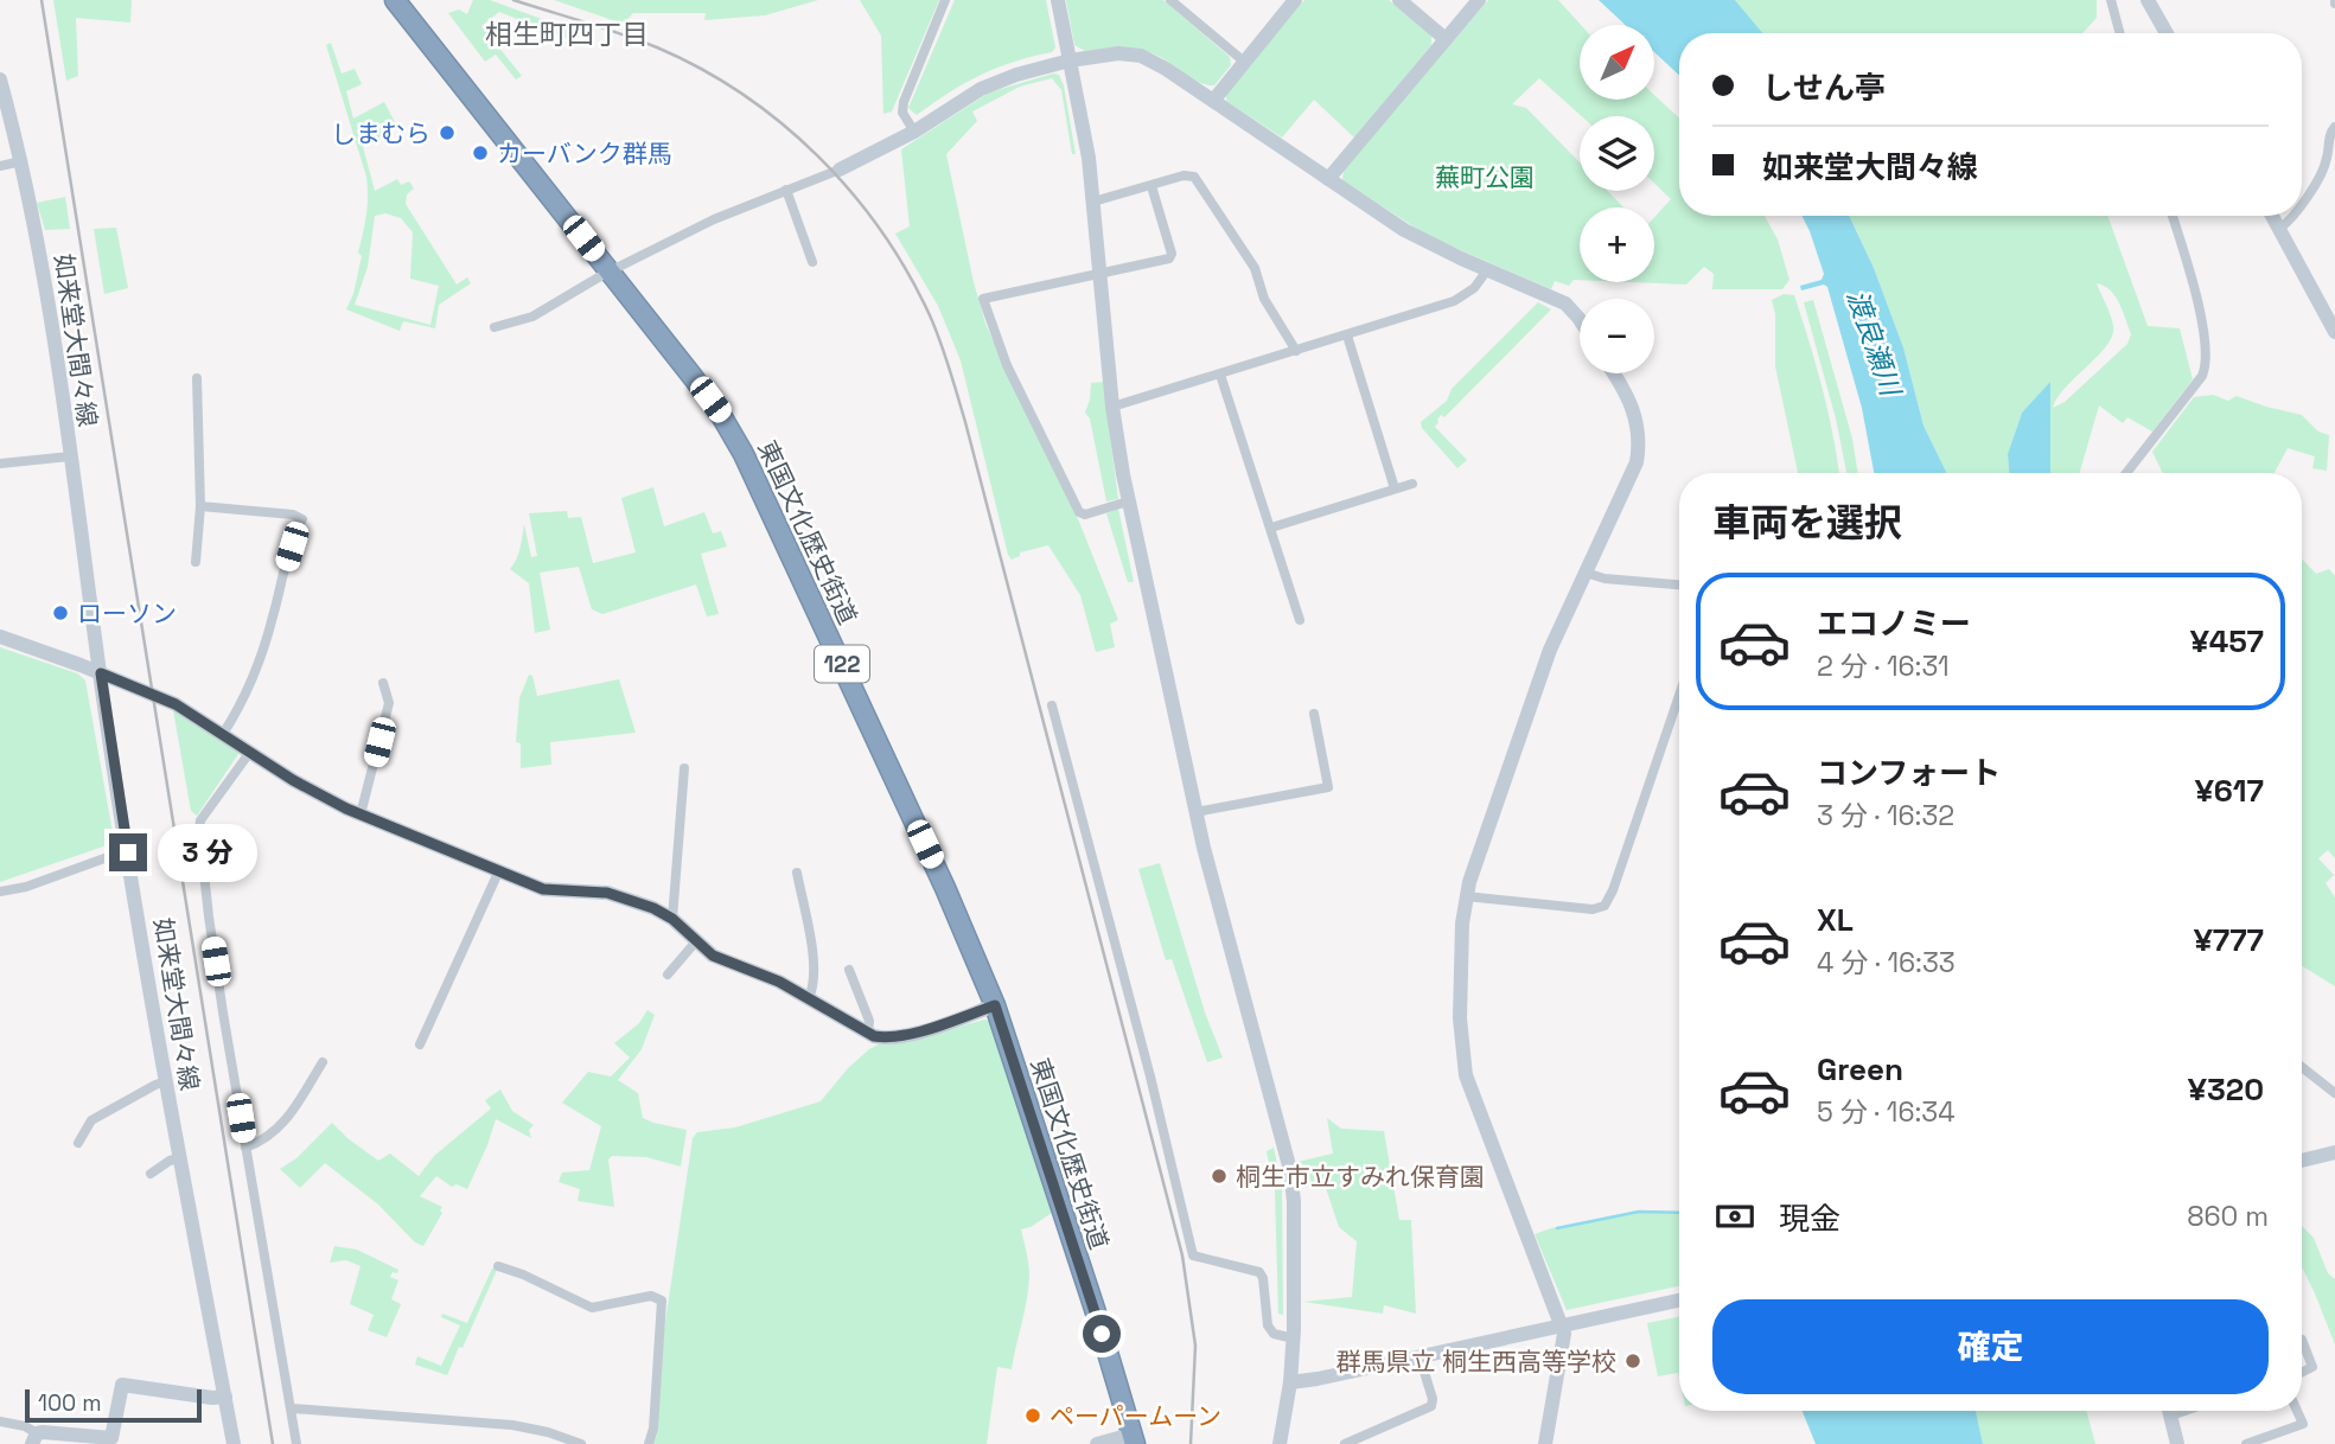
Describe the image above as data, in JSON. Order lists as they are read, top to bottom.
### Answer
{
  "streets": {
    "highway": ["東国文化歴史街道", "122"],
    "street": ["如来堂大間々線"]
  },
  "districts": ["相生町四丁目"],
  "water": ["渡良瀬川"],
  "parks": ["蕪町公園"],
  "places": [
    "しまむら",
    "カーバンク群馬",
    "ローソン",
    "桐生市立すみれ保育園",
    "群馬県立 桐生西高等学校",
    "ペーパームーン"
  ],
  "scale_bar": "100 m",
  "north": "top right",
  "page": {
    "map_buttons": ["+", "−"],
    "banner": ["しせん亭", "如来堂大間々線"],
    "heading": "車両を選択",
    "list": [
      {
        "name": "エコノミー",
        "note": "2 分 · 16:31",
        "value": "¥457"
      },
      {
        "name": "コンフォート",
        "note": "3 分 · 16:32",
        "value": "¥617"
      },
      {
        "name": "XL",
        "note": "4 分 · 16:33",
        "value": "¥777"
      },
      {
        "name": "Green",
        "note": "5 分 · 16:34",
        "value": "¥320"
      }
    ],
    "bubble": "3 分",
    "pay": ["現金", "860 m"],
    "buttons": "確定",
    "scale": "100 m"
  }
}
